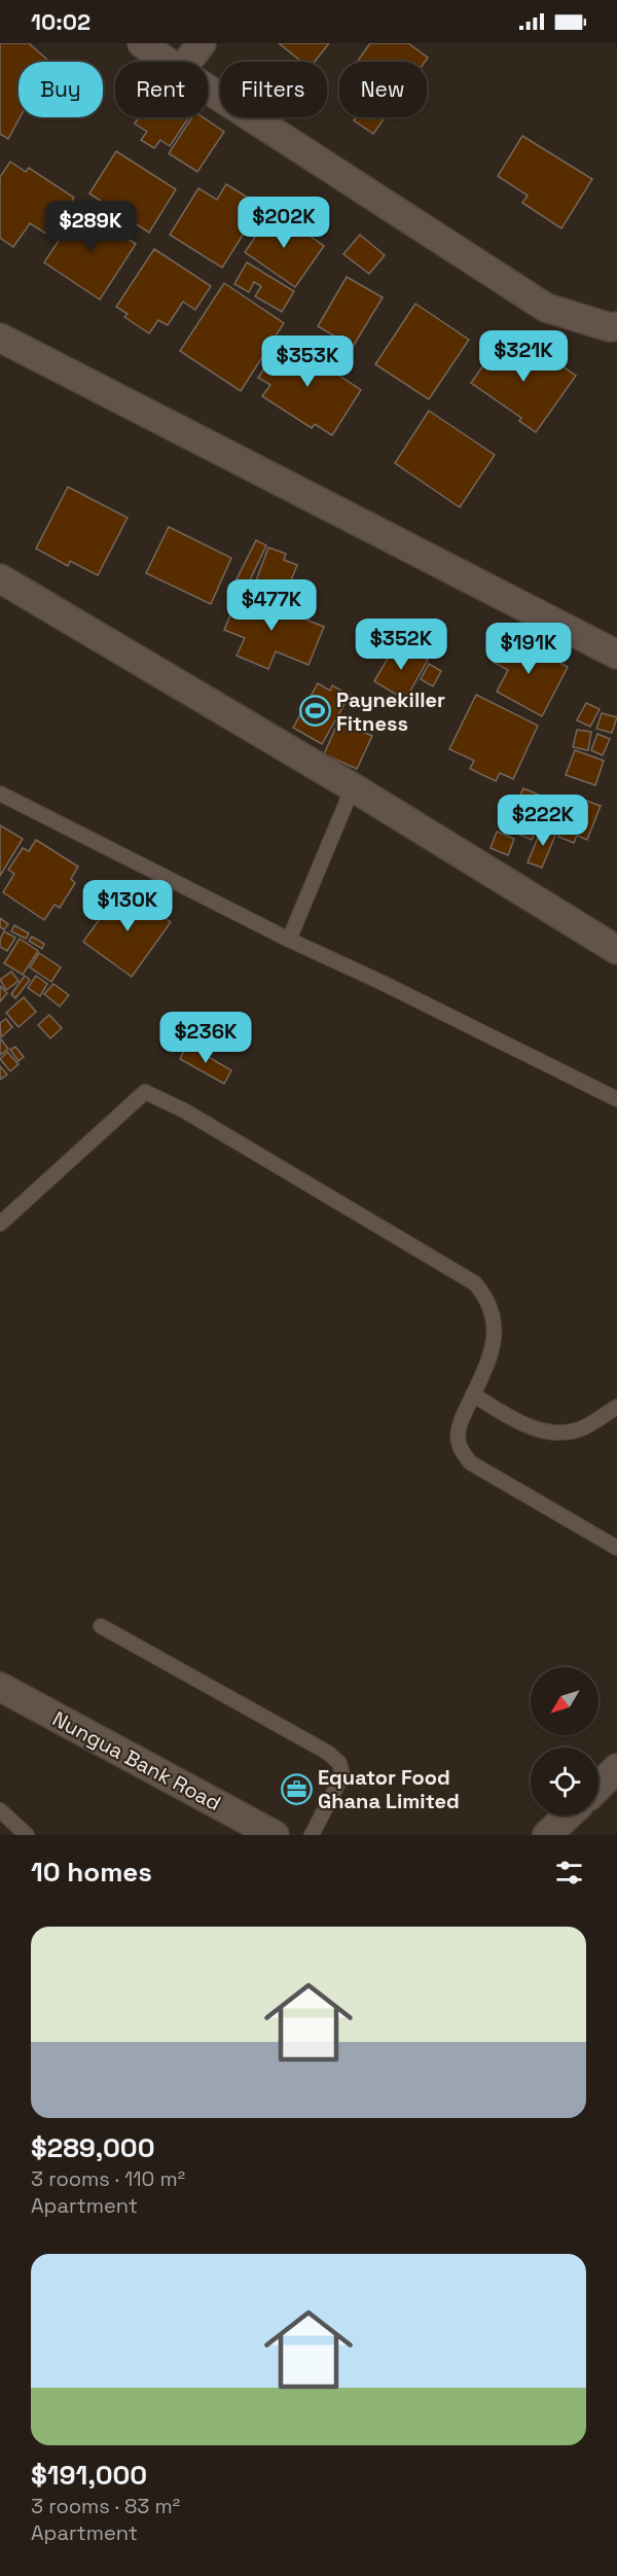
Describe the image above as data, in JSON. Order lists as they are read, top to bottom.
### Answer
{
  "streets": {
    "street": ["Nungua Bank Road"]
  },
  "places": {
    "sports": ["Paynekiller Fitness"],
    "office": ["Equator Food Ghana Limited"]
  },
  "north": "bottom left",
  "page": {
    "status": "10:02",
    "chip": [
      "Buy",
      "Rent",
      "Filters",
      "New"
    ],
    "price": [
      "$202K",
      "$289K",
      "$321K",
      "$353K",
      "$477K",
      "$352K",
      "$191K",
      "$222K",
      "$130K",
      "$236K"
    ],
    "heading": "10 homes",
    "list": [
      {
        "name": "$289,000",
        "note": "3 rooms · 110 m² · Apartment"
      },
      {
        "name": "$191,000",
        "note": "3 rooms · 83 m² · Apartment"
      }
    ]
  }
}
